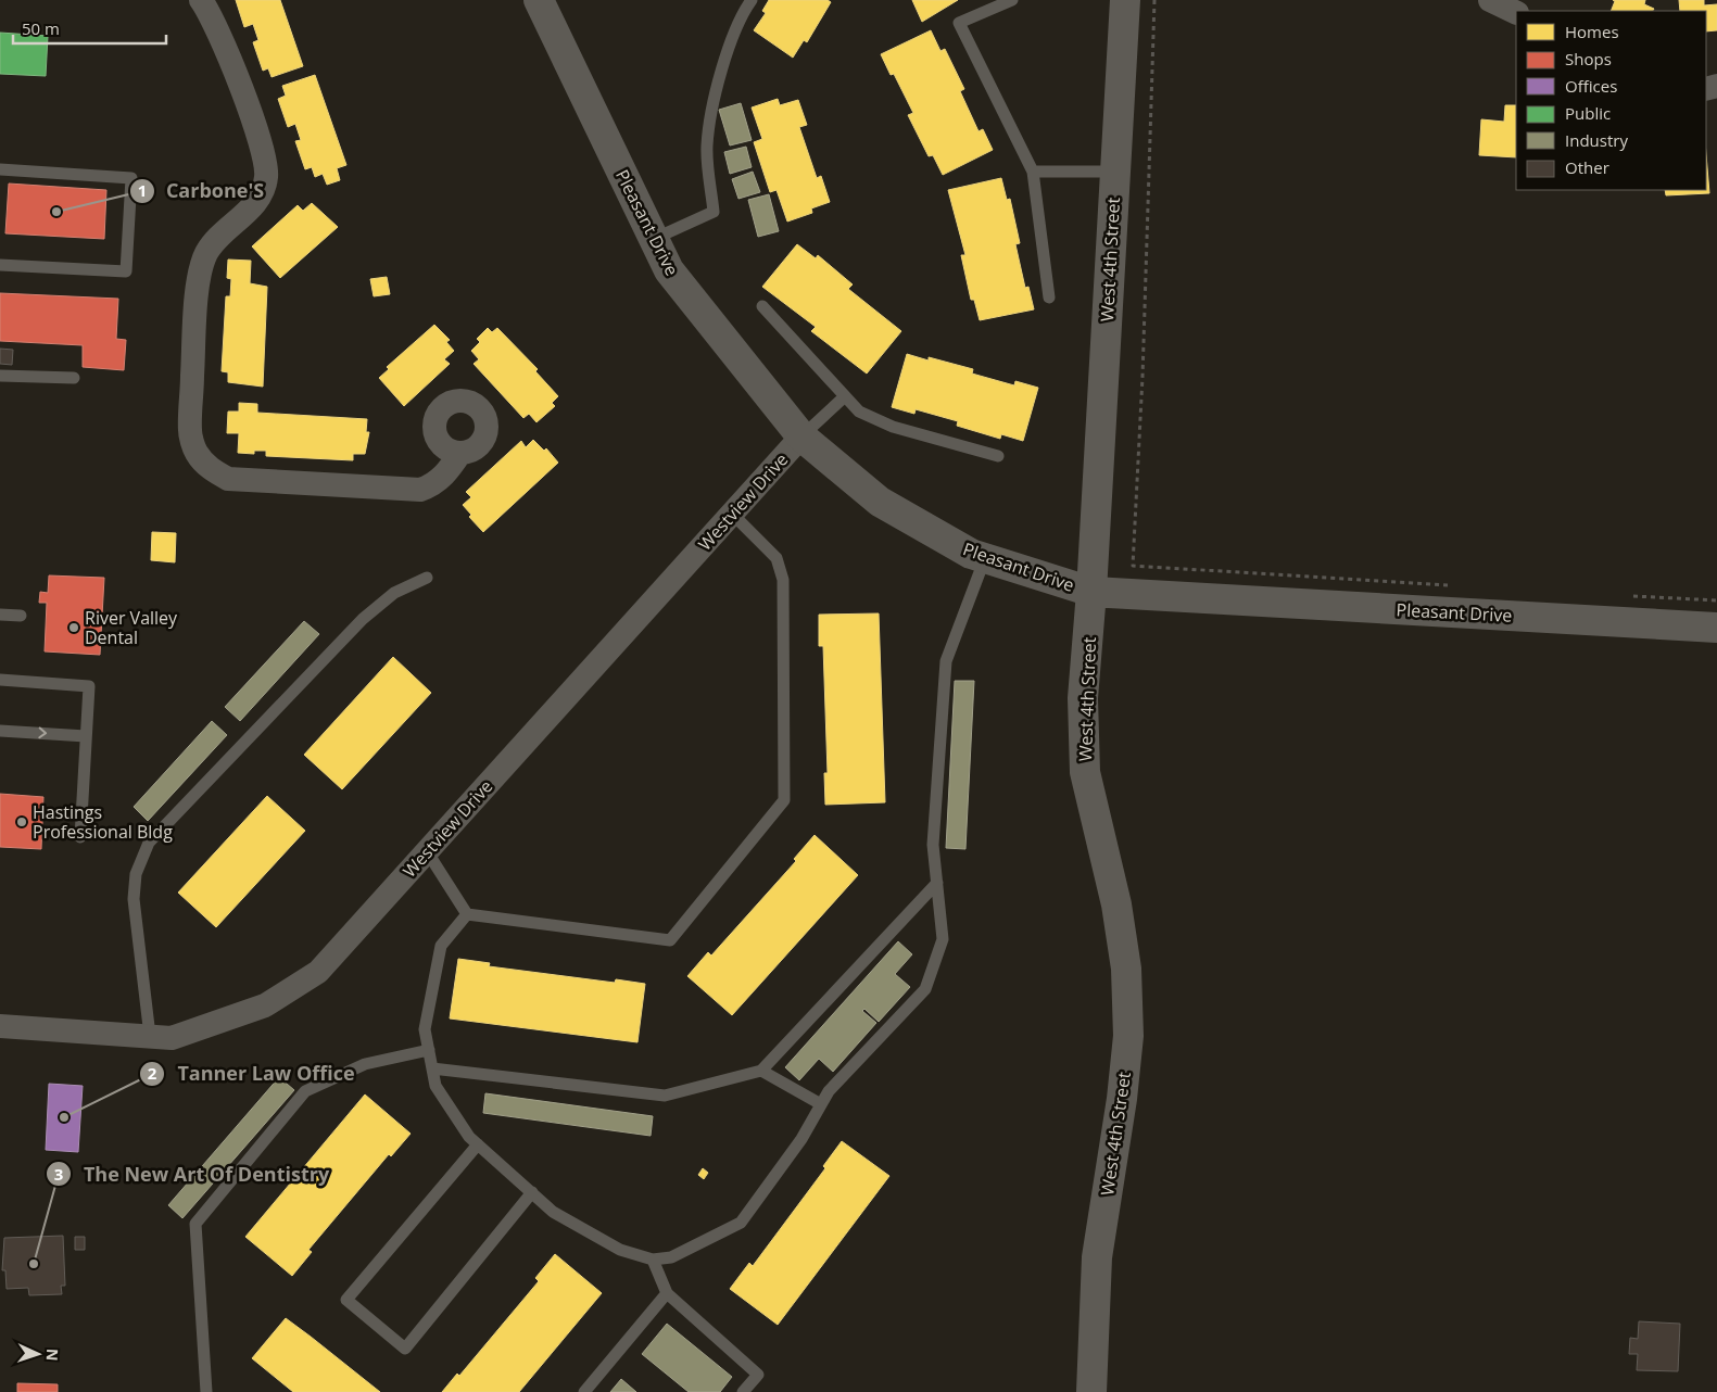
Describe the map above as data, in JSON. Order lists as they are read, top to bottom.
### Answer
{
  "streets": {
    "street": ["Pleasant Drive", "West 4th Street", "Westview Drive"]
  },
  "crossings": [
    ["Pleasant Drive", "West 4th Street"],
    ["Pleasant Drive", "Westview Drive"]
  ],
  "places": [
    "Carbone'S",
    "River Valley Dental",
    "Hastings Professional Bldg",
    "Tanner Law Office",
    "The New Art Of Dentistry"
  ],
  "legend": [
    "Homes",
    "Shops",
    "Offices",
    "Public",
    "Industry",
    "Other"
  ],
  "scale_bar": "50 m",
  "north": "right"
}
